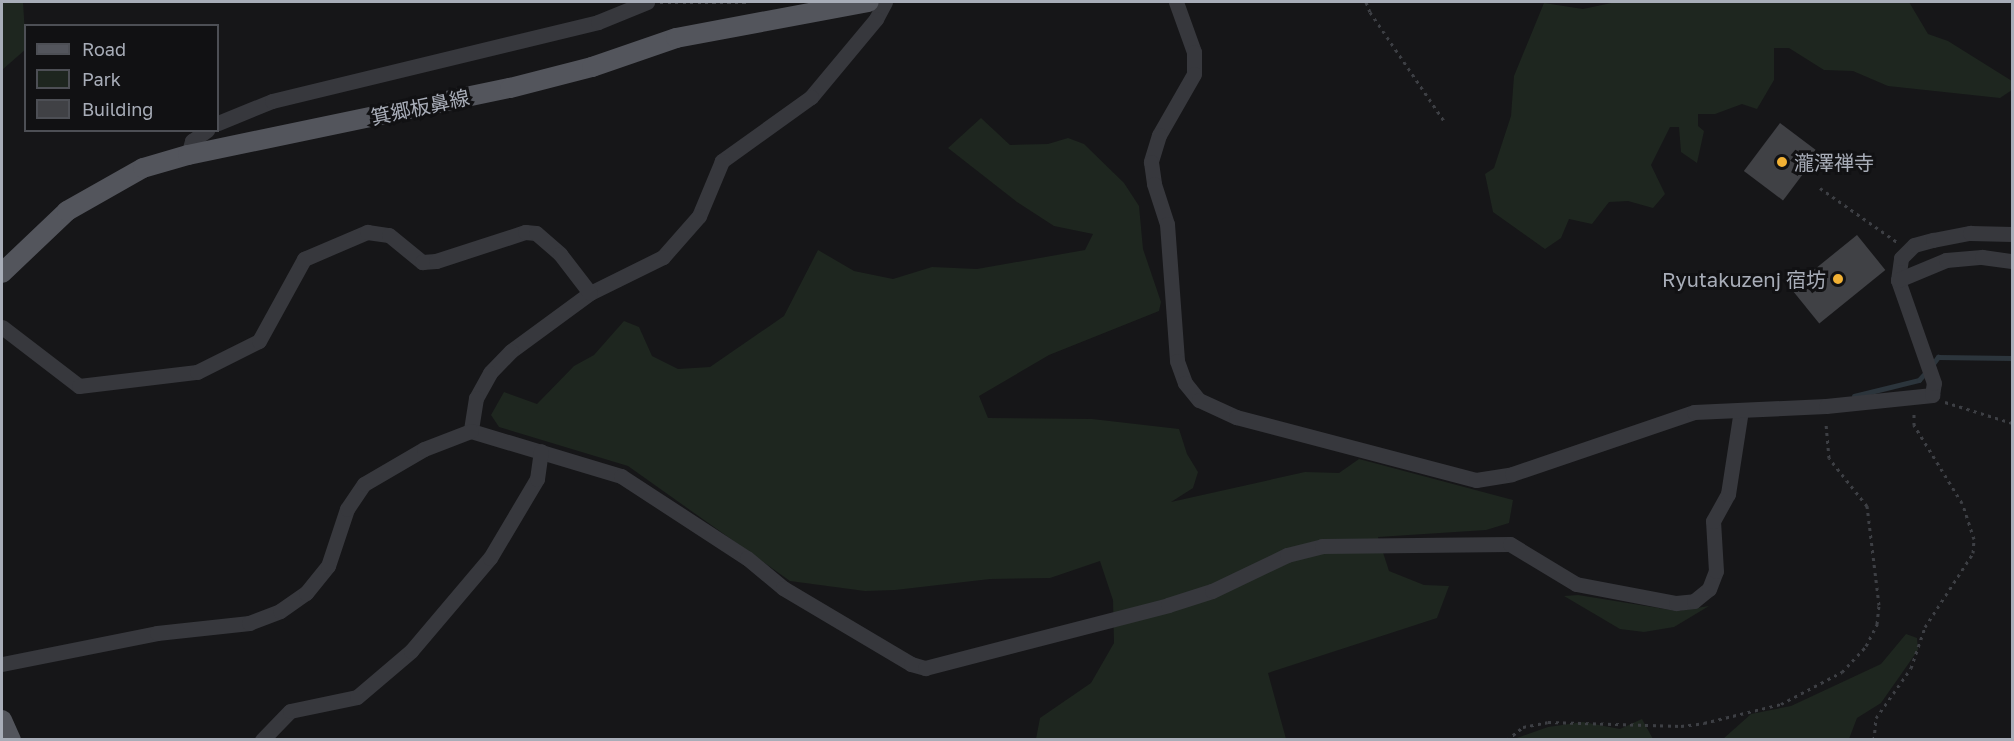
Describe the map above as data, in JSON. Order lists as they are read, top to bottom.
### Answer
{
  "streets": {
    "main road": ["箕郷板鼻線"]
  },
  "places": ["瀧澤禅寺", "Ryutakuzenj 宿坊"],
  "legend": ["Road", "Park", "Building"]
}
